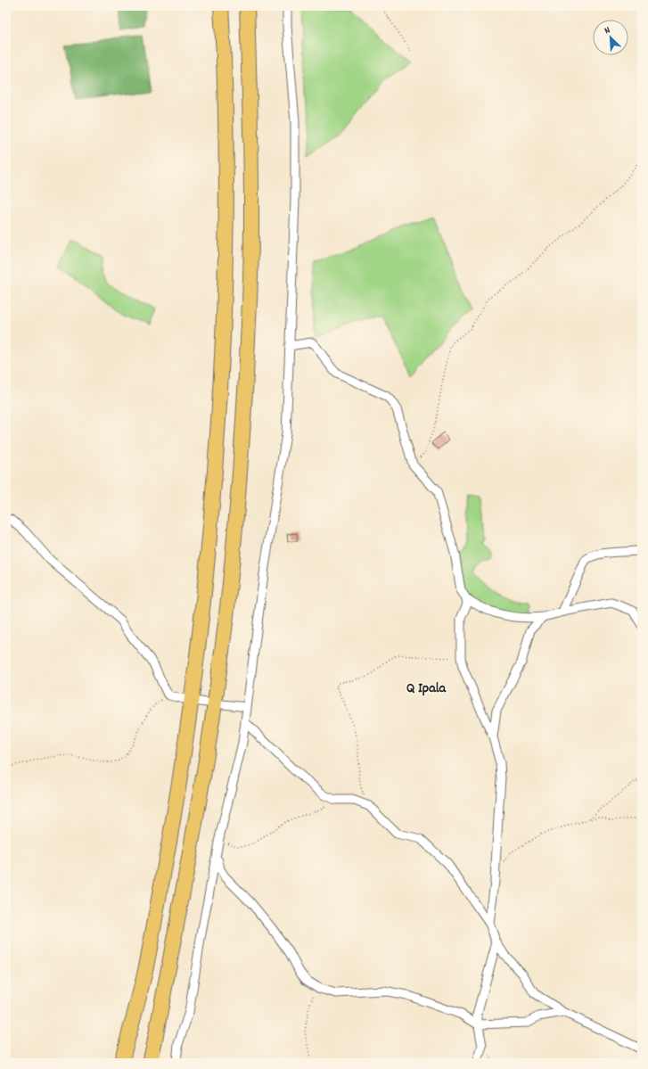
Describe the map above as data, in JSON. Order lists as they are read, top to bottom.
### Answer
{
  "districts": ["Q Ipala"],
  "north": "top left"
}
